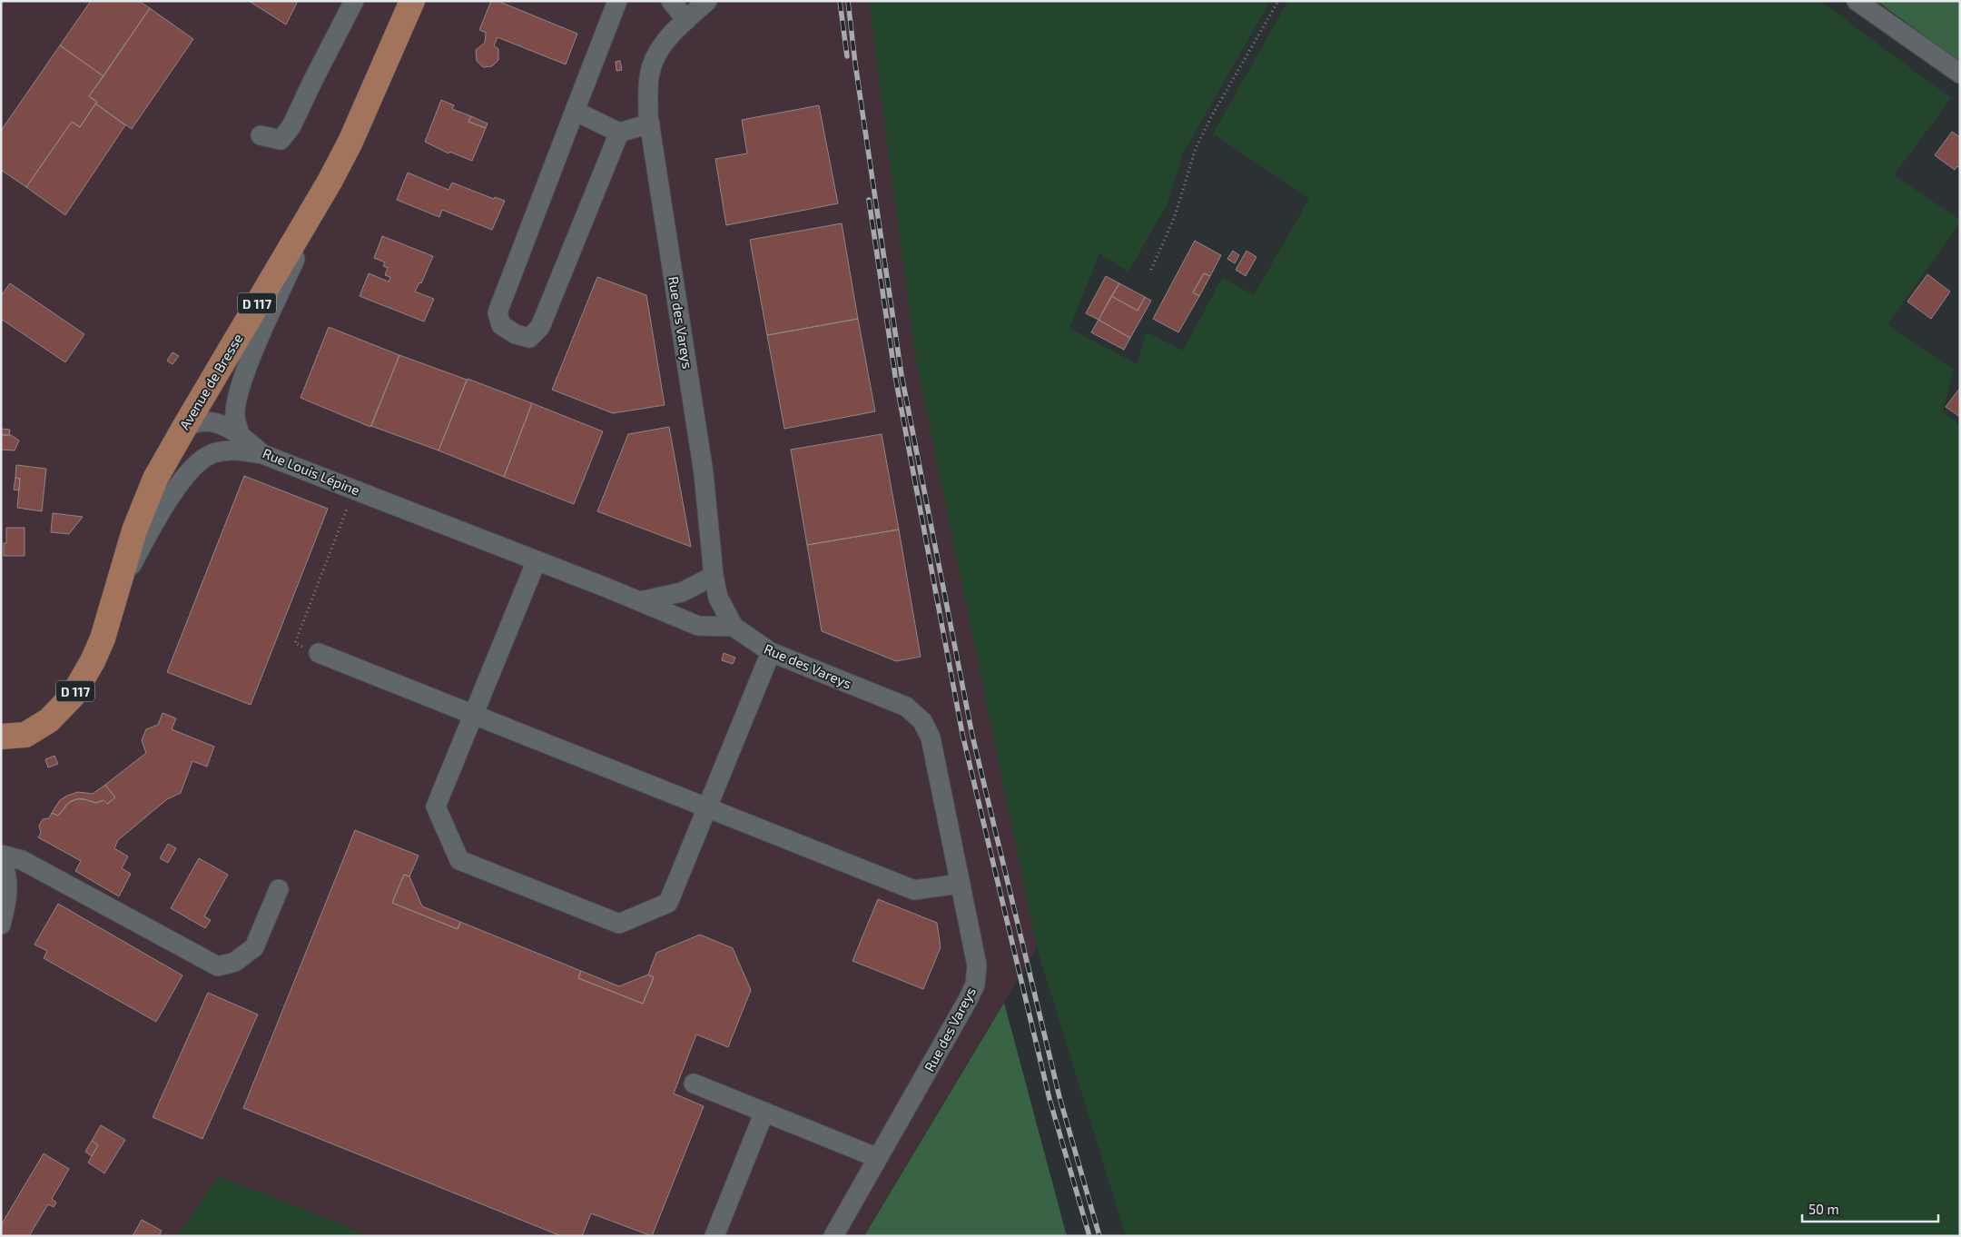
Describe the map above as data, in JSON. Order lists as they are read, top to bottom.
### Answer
{
  "streets": {
    "main road": ["D 117", "Avenue de Bresse"],
    "street": ["Rue des Vareys", "Rue Louis Lépine"]
  },
  "crossings": [
    ["Rue des Vareys", "Rue Louis Lépine"],
    ["Avenue de Bresse", "Rue Louis Lépine"]
  ],
  "scale_bar": "50 m"
}
